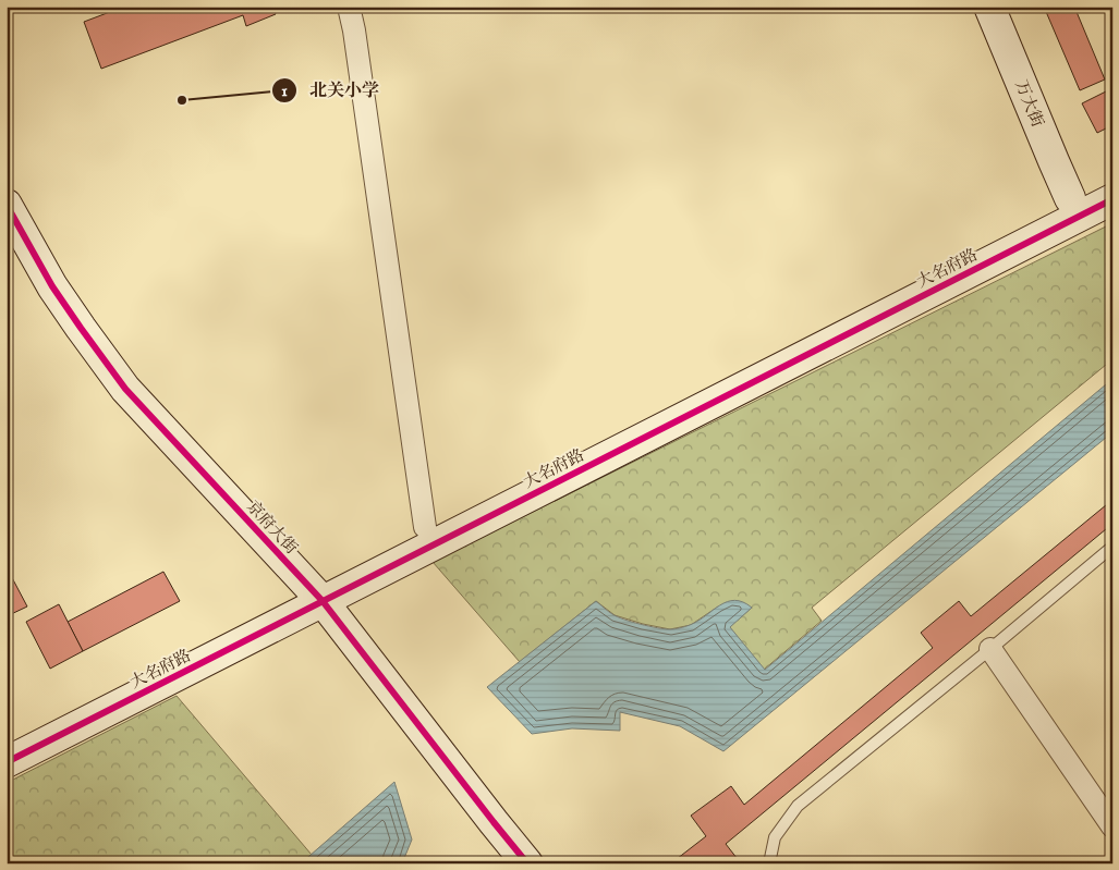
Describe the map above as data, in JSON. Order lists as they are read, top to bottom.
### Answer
{
  "streets": {
    "street": ["万大街", "大名府路", "京府大街"]
  },
  "crossings": [
    ["万大街", "大名府路"],
    ["大名府路", "京府大街"]
  ],
  "places": ["北关小学"]
}
